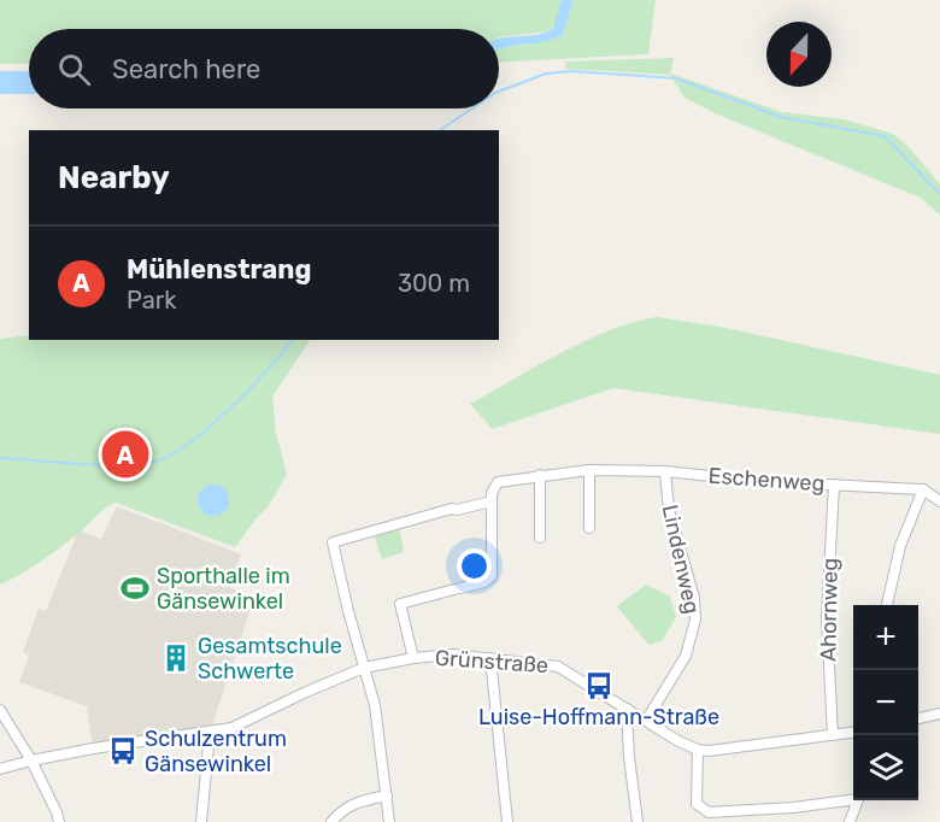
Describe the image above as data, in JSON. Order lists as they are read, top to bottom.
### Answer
{
  "streets": {
    "street": [
      "Eschenweg",
      "Lindenweg",
      "Ahornweg",
      "Grünstraße"
    ]
  },
  "crossings": [
    ["Eschenweg", "Lindenweg"],
    ["Eschenweg", "Ahornweg"],
    ["Lindenweg", "Grünstraße"]
  ],
  "places": {
    "sports": ["Sporthalle im Gänsewinkel"],
    "building": ["Gesamtschule Schwerte"],
    "bus stop": ["Luise-Hoffmann-Straße", "Schulzentrum Gänsewinkel"]
  },
  "north": "bottom",
  "page": {
    "search": "Search here",
    "heading": "Nearby",
    "list": [
      {
        "mark": "A",
        "name": "Mühlenstrang",
        "note": "Park",
        "value": "300 m"
      }
    ],
    "pins": "A",
    "map_buttons": ["+", "−"]
  }
}
